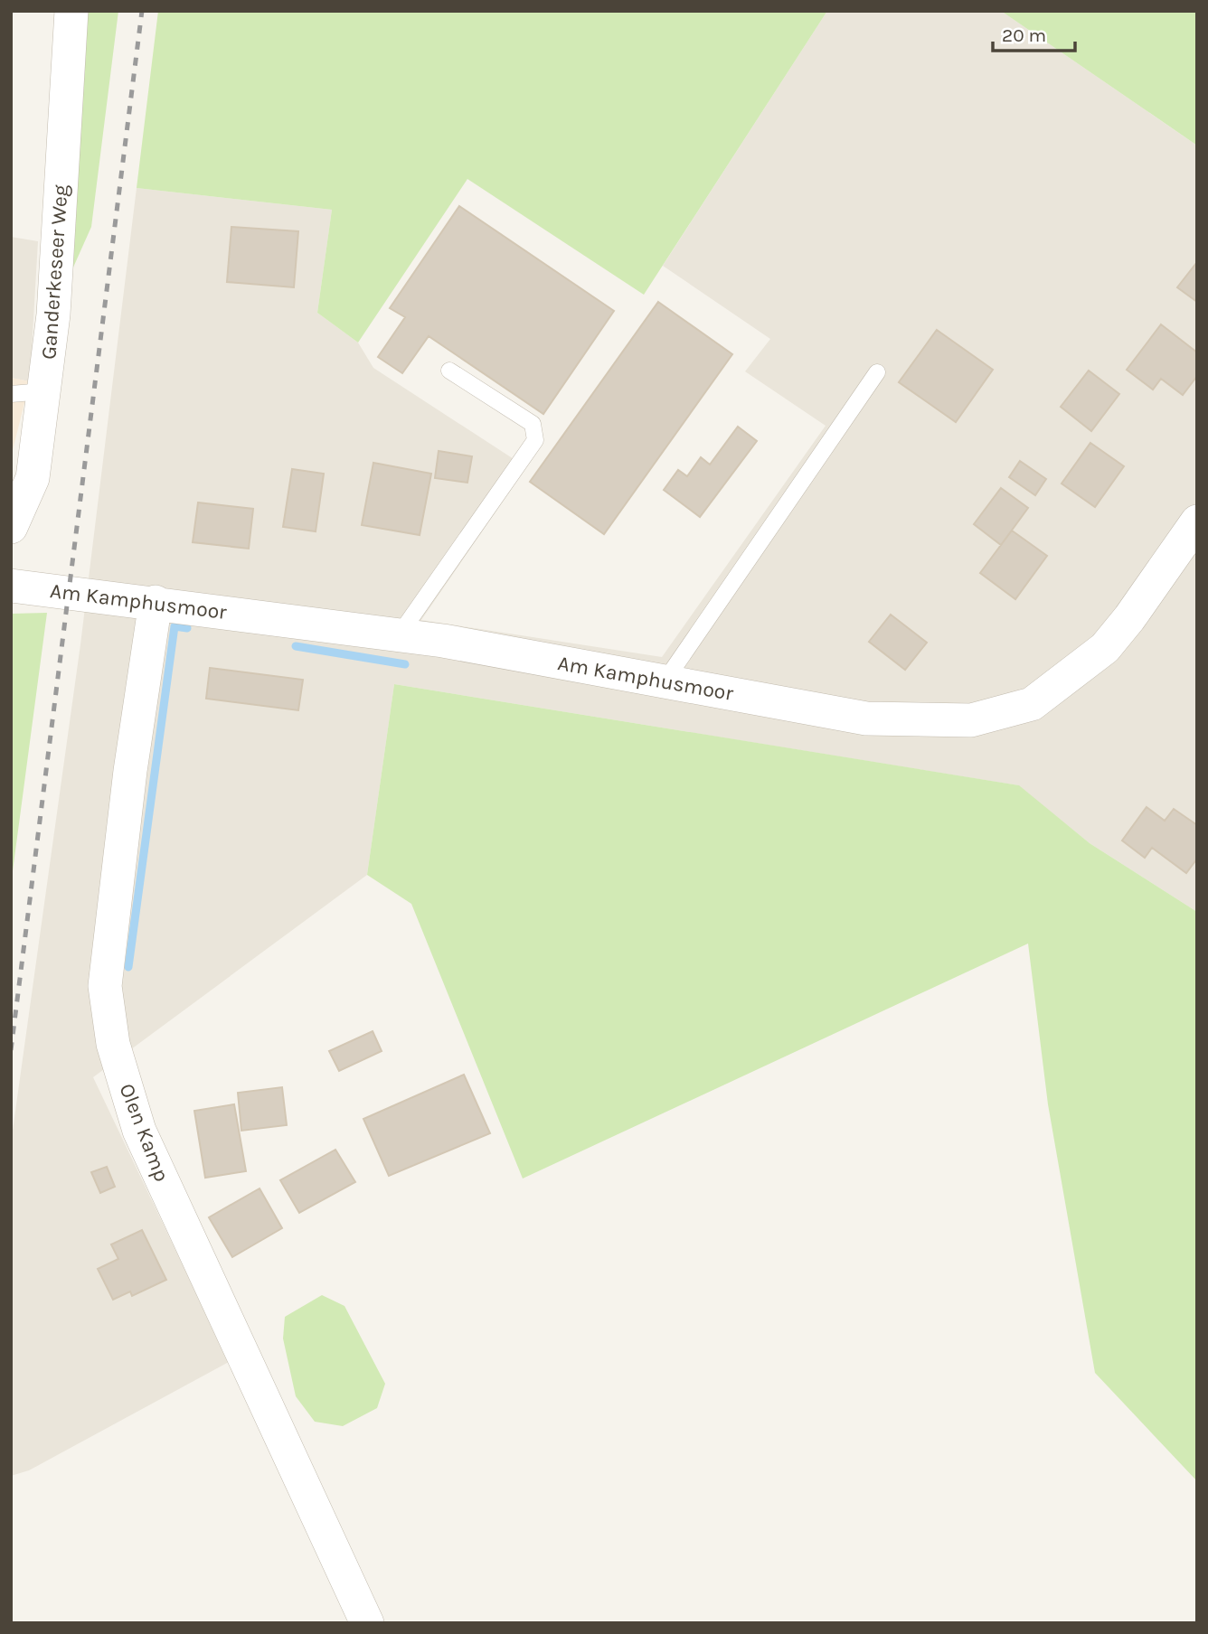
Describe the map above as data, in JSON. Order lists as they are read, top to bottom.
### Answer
{
  "streets": {
    "street": ["Ganderkeseer Weg", "Am Kamphusmoor", "Olen Kamp"]
  },
  "crossings": [
    ["Am Kamphusmoor", "Olen Kamp"]
  ],
  "scale_bar": "20 m"
}
